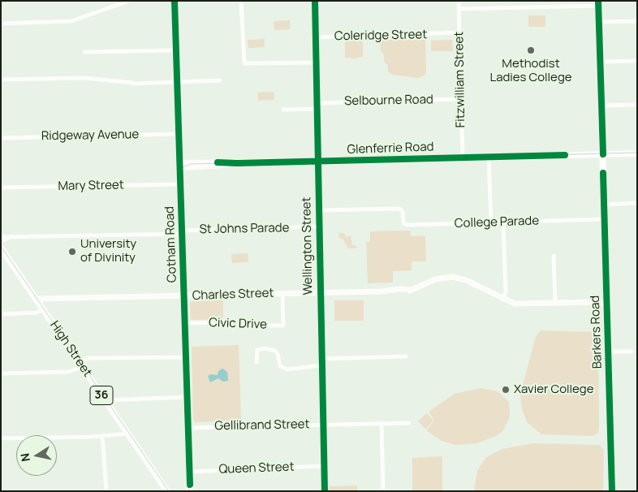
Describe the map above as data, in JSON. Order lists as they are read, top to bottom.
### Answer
{
  "streets": {
    "main road": [
      "Glenferrie Road",
      "Cotham Road",
      "Barkers Road",
      "High Street",
      "36"
    ],
    "street": [
      "Coleridge Street",
      "Fitzwilliam Street",
      "Selbourne Road",
      "Ridgeway Avenue",
      "Mary Street",
      "College Parade",
      "St Johns Parade",
      "Wellington Street",
      "Charles Street",
      "Civic Drive",
      "Gellibrand Street",
      "Queen Street"
    ]
  },
  "crossings": [
    ["Coleridge Street", "Fitzwilliam Street"],
    ["Coleridge Street", "Wellington Street"],
    ["Fitzwilliam Street", "Selbourne Road"],
    ["Fitzwilliam Street", "Glenferrie Road"],
    ["Selbourne Road", "Wellington Street"],
    ["Ridgeway Avenue", "Cotham Road"],
    ["Glenferrie Road", "Cotham Road"],
    ["Glenferrie Road", "Wellington Street"],
    ["Glenferrie Road", "Barkers Road"],
    ["Mary Street", "Cotham Road"],
    ["College Parade", "Wellington Street"],
    ["College Parade", "Barkers Road"],
    ["St Johns Parade", "Cotham Road"],
    ["St Johns Parade", "Wellington Street"],
    ["Cotham Road", "Charles Street"],
    ["Cotham Road", "Civic Drive"],
    ["Cotham Road", "Gellibrand Street"],
    ["Cotham Road", "Queen Street"],
    ["Wellington Street", "Charles Street"],
    ["Wellington Street", "Gellibrand Street"],
    ["Wellington Street", "Queen Street"],
    ["Charles Street", "Civic Drive"],
    ["Charles Street", "Barkers Road"],
    ["Charles Street", "High Street"]
  ],
  "places": ["Methodist Ladies College", "University of Divinity", "Xavier College"],
  "north": "left"
}
